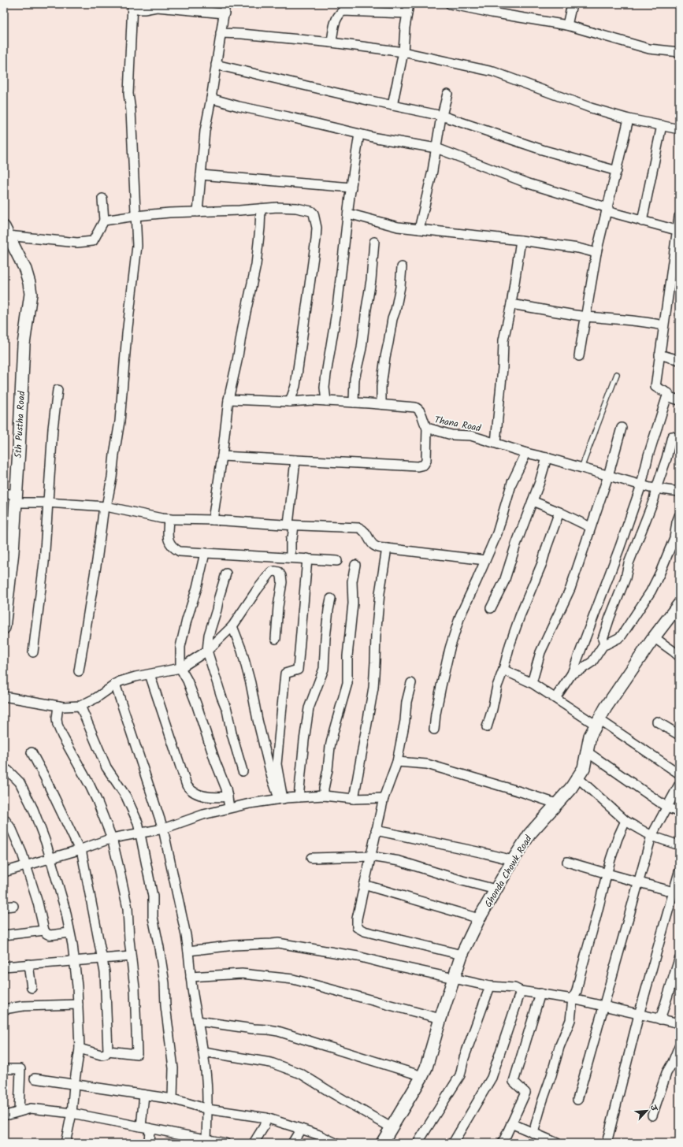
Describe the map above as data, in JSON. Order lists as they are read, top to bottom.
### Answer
{
  "streets": {
    "street": ["Thana Road", "5th Pustha Road", "Ghonda Chowk Road"]
  },
  "north": "top right"
}
